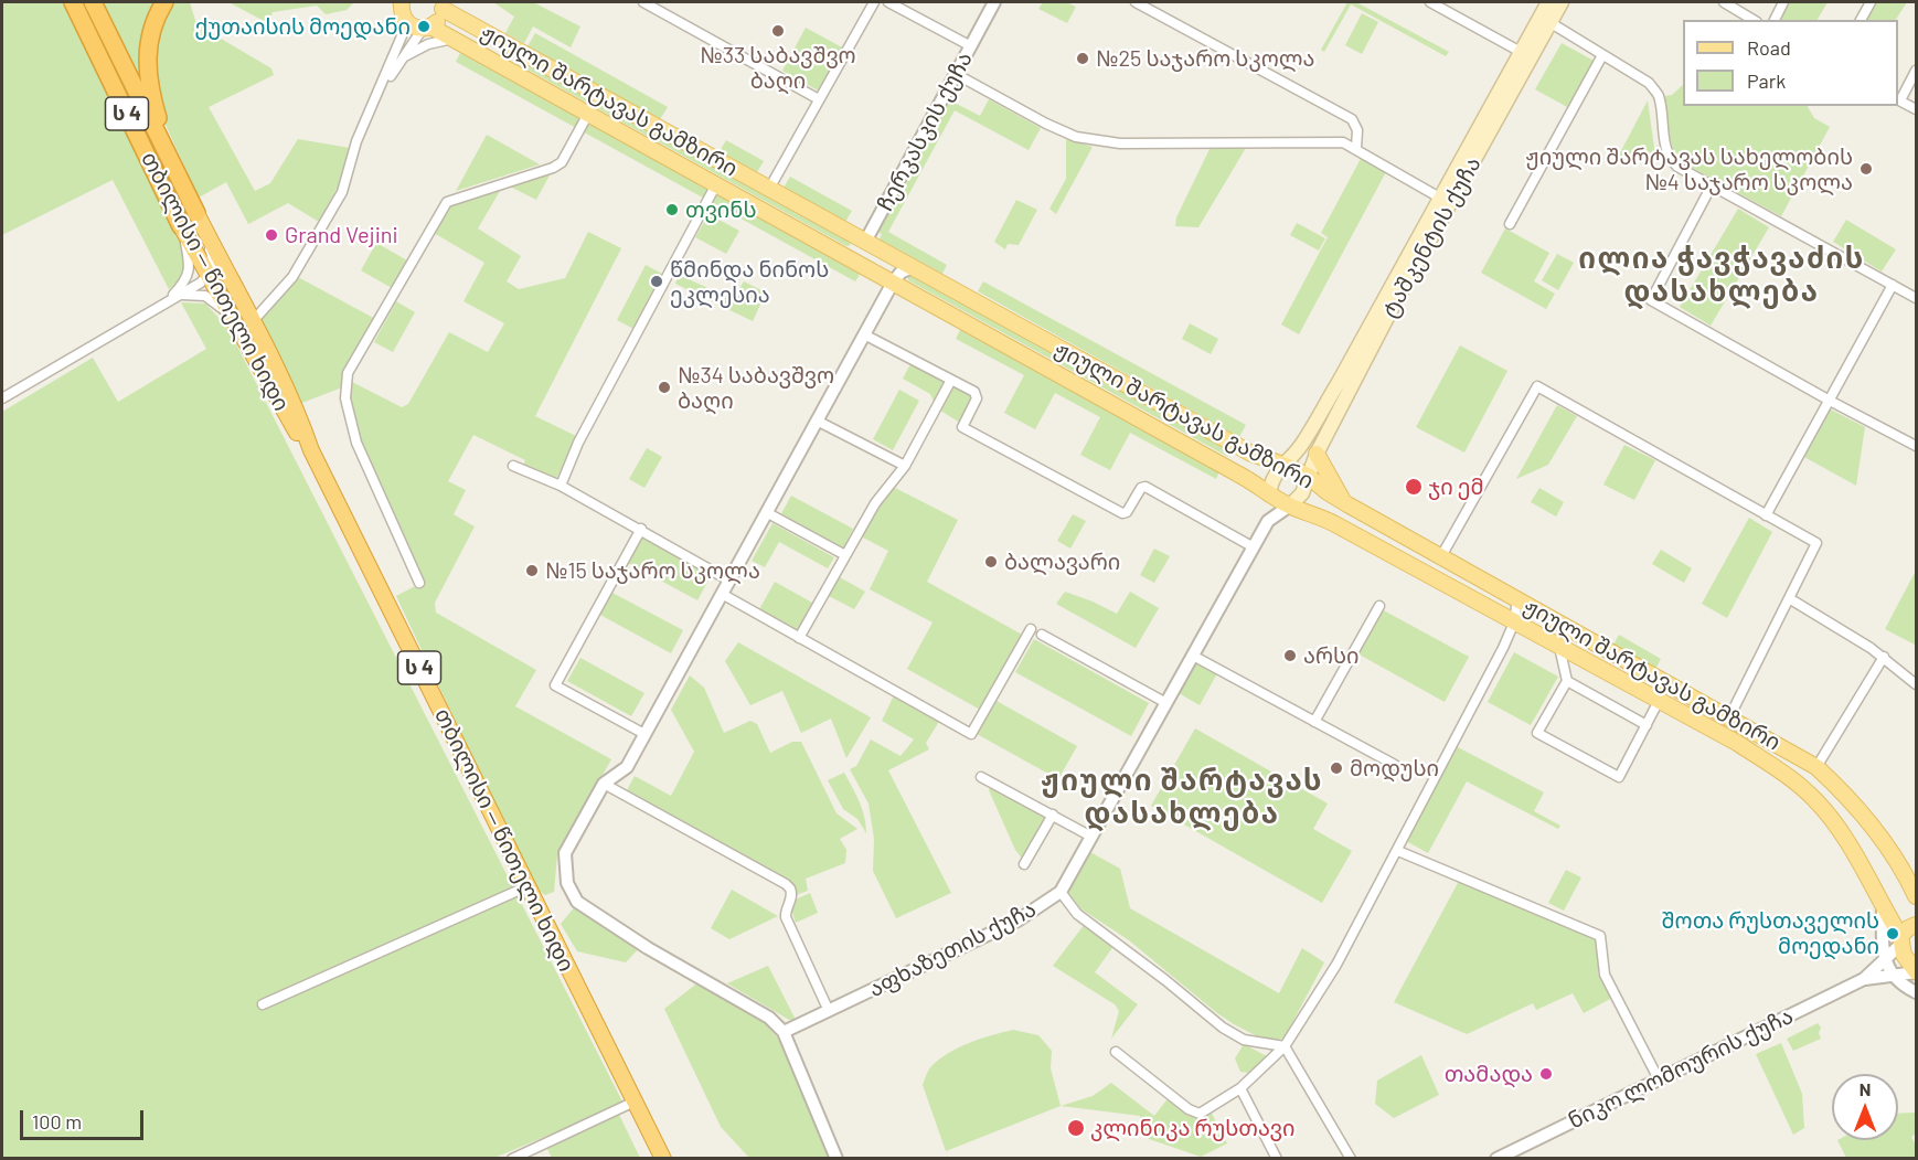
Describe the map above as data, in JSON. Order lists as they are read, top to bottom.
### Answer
{
  "streets": {
    "highway": ["ს 4", "თბილისი — წითელი ხიდი"],
    "main road": ["ჟიული შარტავას გამზირი", "ტაშკენტის ქუჩა"],
    "street": ["ჩერკასკის ქუჩა", "აფხაზეთის ქუჩა", "ნიკო ლომოურის ქუჩა"]
  },
  "crossings": [
    ["ჟიული შარტავას გამზირი", "ჩერკასკის ქუჩა"],
    ["ჟიული შარტავას გამზირი", "ტაშკენტის ქუჩა"],
    ["ჟიული შარტავას გამზირი", "აფხაზეთის ქუჩა"],
    ["ტაშკენტის ქუჩა", "აფხაზეთის ქუჩა"]
  ],
  "districts": ["ილია ჭავჭავაძის დასახლება", "ჟიული შარტავას დასახლება"],
  "places": [
    "ქუთაისის მოედანი",
    "№33 საბავშვო ბაღი",
    "№25 საჯარო სკოლა",
    "ჟიული შარტავას სახელობის №4 საჯარო სკოლა",
    "თვინს",
    "Grand Vejini",
    "წმინდა ნინოს ეკლესია",
    "№34 საბავშვო ბაღი",
    "ჯი ემ",
    "ბალავარი",
    "№15 საჯარო სკოლა",
    "არსი",
    "მოდუსი",
    "შოთა რუსთაველის მოედანი",
    "თამადა",
    "კლინიკა რუსთავი"
  ],
  "legend": ["Road", "Park"],
  "scale_bar": "100 m",
  "north": "top"
}
